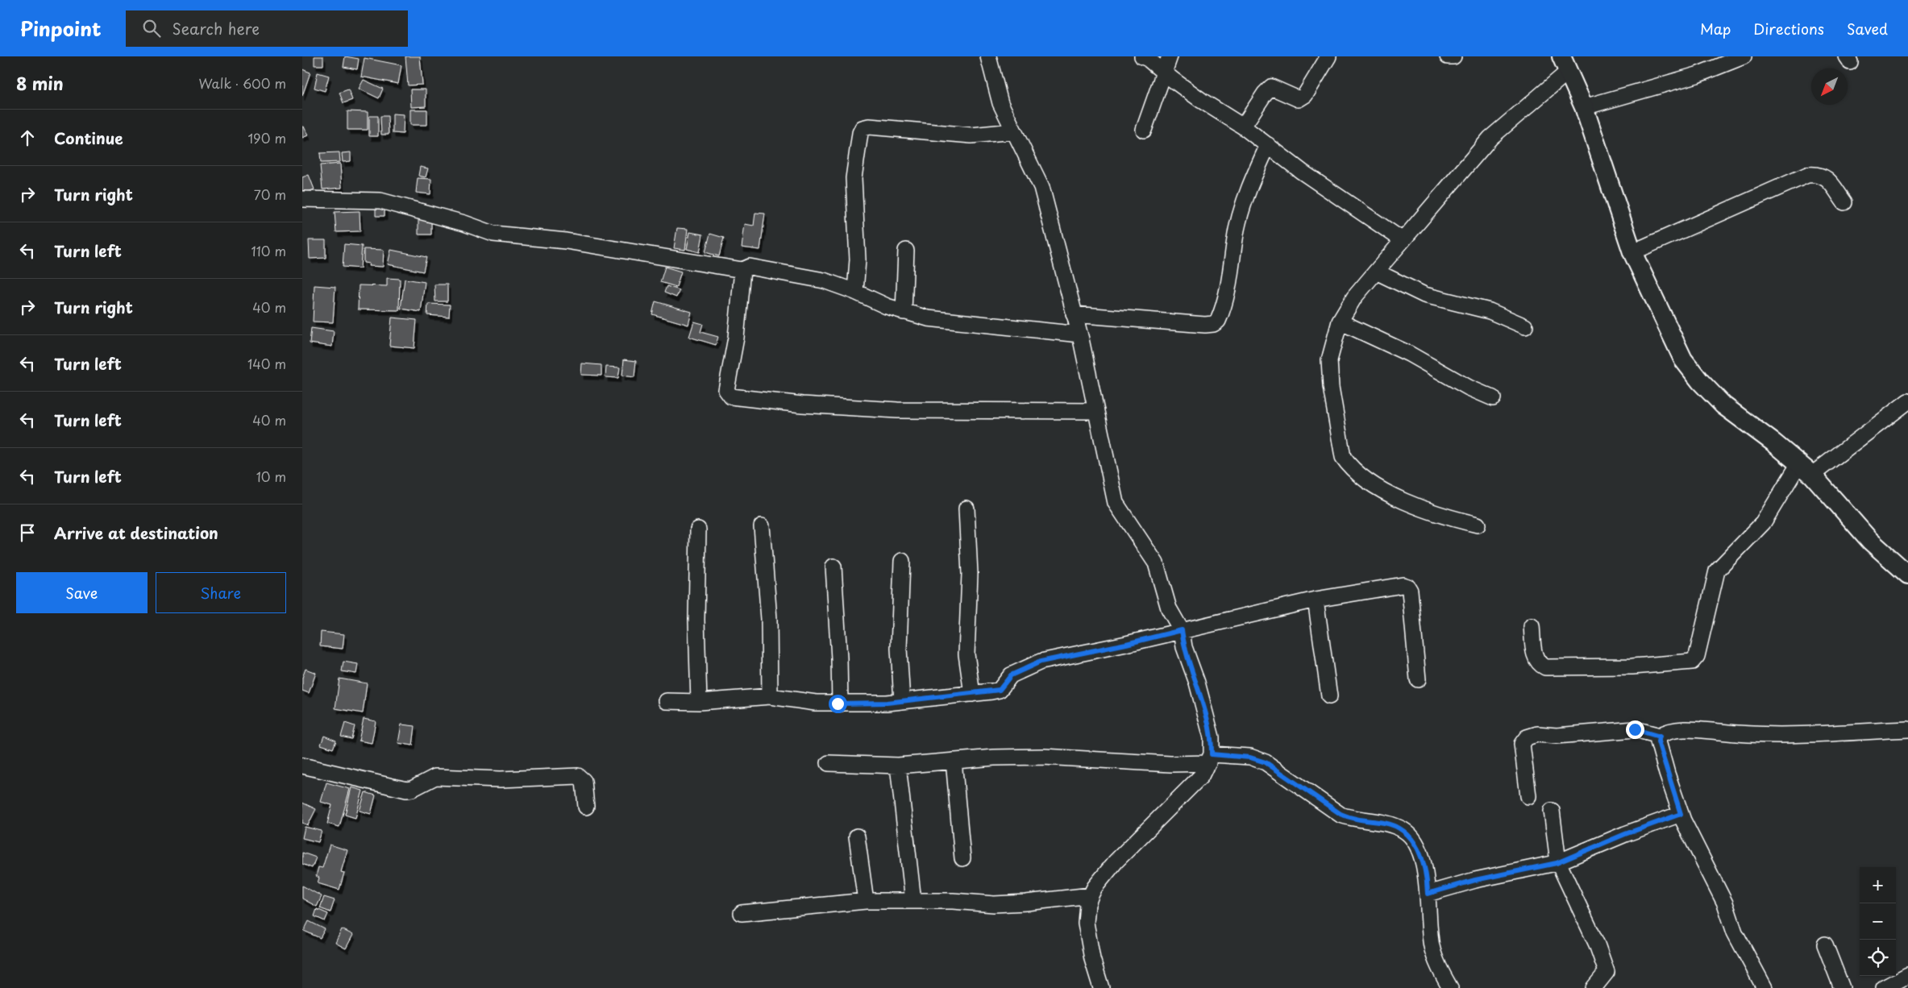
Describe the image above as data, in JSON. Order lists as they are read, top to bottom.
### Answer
{
  "north": "bottom left",
  "page": {
    "header": "Pinpoint",
    "search": "Search here",
    "nav": ["Map", "Directions", "Saved"],
    "heading": ["8 min", "Walk · 600 m"],
    "list": [
      ["Continue", "190 m"],
      ["Turn right", "70 m"],
      ["Turn left", "110 m"],
      ["Turn right", "40 m"],
      ["Turn left", "140 m"],
      ["Turn left", "40 m"],
      ["Turn left", "10 m"],
      "Arrive at destination"
    ],
    "buttons": ["Save", "Share"],
    "map_buttons": ["+", "−"]
  }
}
